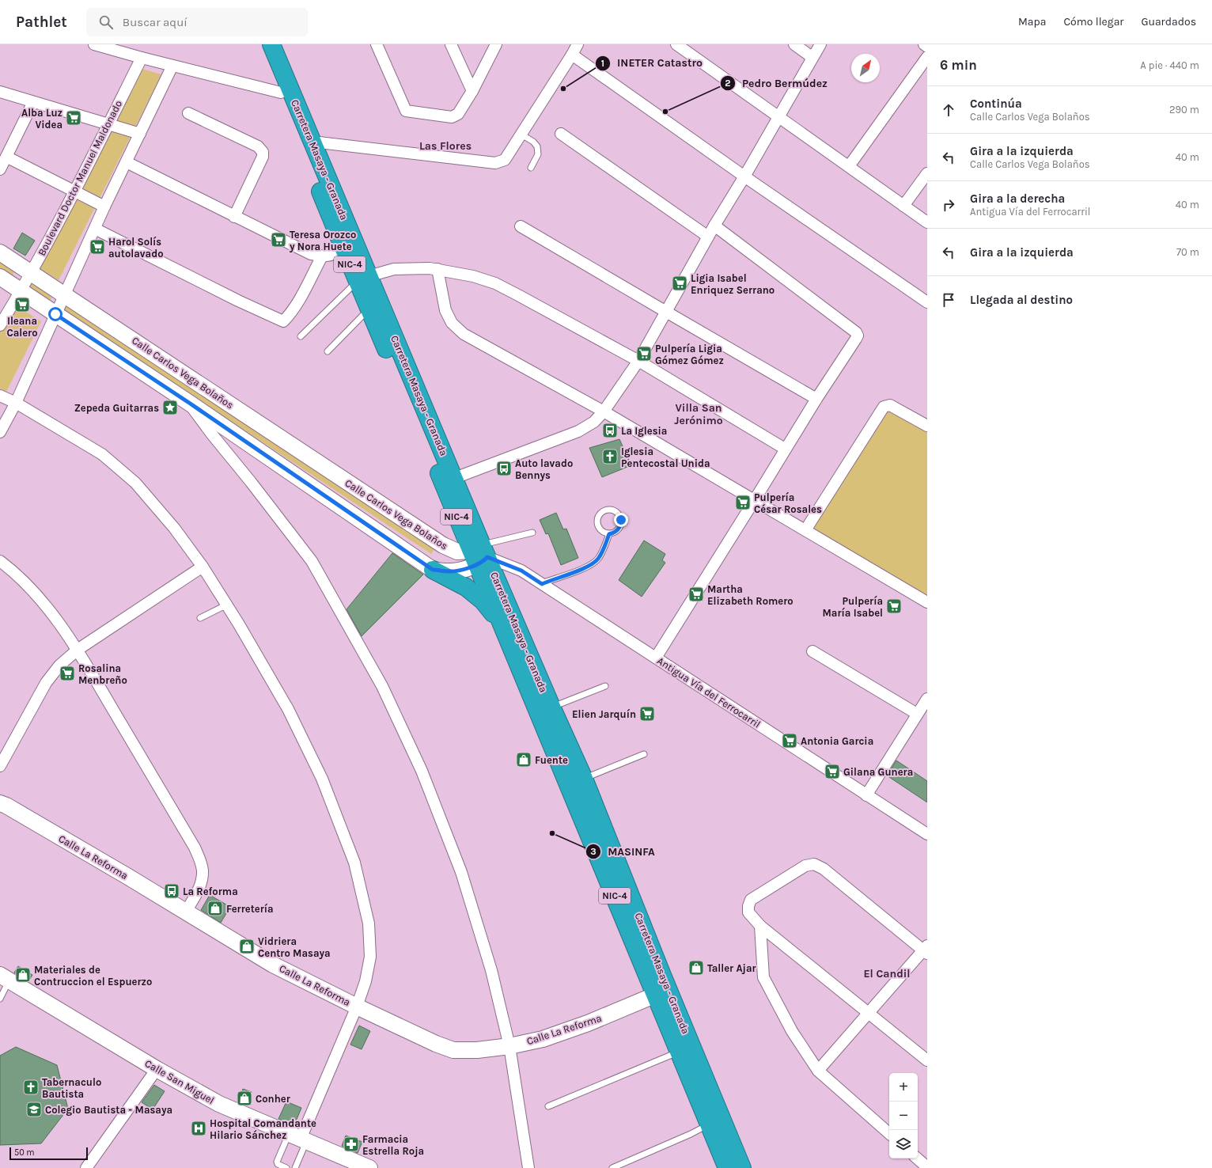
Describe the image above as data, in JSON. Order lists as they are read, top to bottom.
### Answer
{
  "streets": {
    "highway": ["Carretera Masaya - Granada", "NIC-4"],
    "street": [
      "Boulevard Doctor Manuel Maldonado",
      "Calle Carlos Vega Bolaños",
      "Antigua Vía del Ferrocarril",
      "Calle La Reforma",
      "Calle San Miguel"
    ]
  },
  "crossings": [
    ["Carretera Masaya - Granada", "Calle Carlos Vega Bolaños"],
    ["Carretera Masaya - Granada", "Antigua Vía del Ferrocarril"],
    ["Carretera Masaya - Granada", "Calle La Reforma"],
    ["Boulevard Doctor Manuel Maldonado", "Calle Carlos Vega Bolaños"],
    ["Calle Carlos Vega Bolaños", "Antigua Vía del Ferrocarril"]
  ],
  "districts": ["Las Flores", "Villa San Jerónimo", "El Candil"],
  "places": {
    "other": ["INETER Catastro", "Pedro Bermúdez", "MASINFA"],
    "supermarket": [
      "Alba Luz Videa",
      "Teresa Orozco y Nora Huete",
      "Harol Solís autolavado",
      "Ligia Isabel Enriquez Serrano",
      "Ileana Calero",
      "Pulpería Ligia Gómez Gómez",
      "Pulpería César Rosales",
      "Martha Elizabeth Romero",
      "Pulpería María Isabel",
      "Rosalina Menbreño",
      "Elien Jarquín",
      "Antonia Garcia",
      "Gilana Gunera"
    ],
    "place": ["Zepeda Guitarras"],
    "bus stop": ["La Iglesia", "Auto lavado Bennys", "La Reforma"],
    "church": ["Iglesia Pentecostal Unida", "Tabernaculo Bautista"],
    "shop": [
      "Fuente",
      "Ferretería",
      "Vidriera Centro Masaya",
      "Taller Ajar",
      "Materiales de Contruccion el Espuerzo",
      "Conher"
    ],
    "school or university": ["Colegio Bautista - Masaya"],
    "hospital": ["Hospital Comandante Hilario Sánchez"],
    "pharmacy": ["Farmacia Estrella Roja"]
  },
  "scale_bar": "50 m",
  "north": "top right",
  "page": {
    "header": "Pathlet",
    "search": "Buscar aquí",
    "nav": ["Mapa", "Cómo llegar", "Guardados"],
    "heading": ["6 min", "A pie · 440 m"],
    "list": [
      ["Continúa", "Calle Carlos Vega Bolaños", "290 m"],
      ["Gira a la izquierda", "Calle Carlos Vega Bolaños", "40 m"],
      ["Gira a la derecha", "Antigua Vía del Ferrocarril", "40 m"],
      ["Gira a la izquierda", "70 m"],
      "Llegada al destino"
    ],
    "map_buttons": ["+", "−"],
    "scale": "50 m"
  }
}
